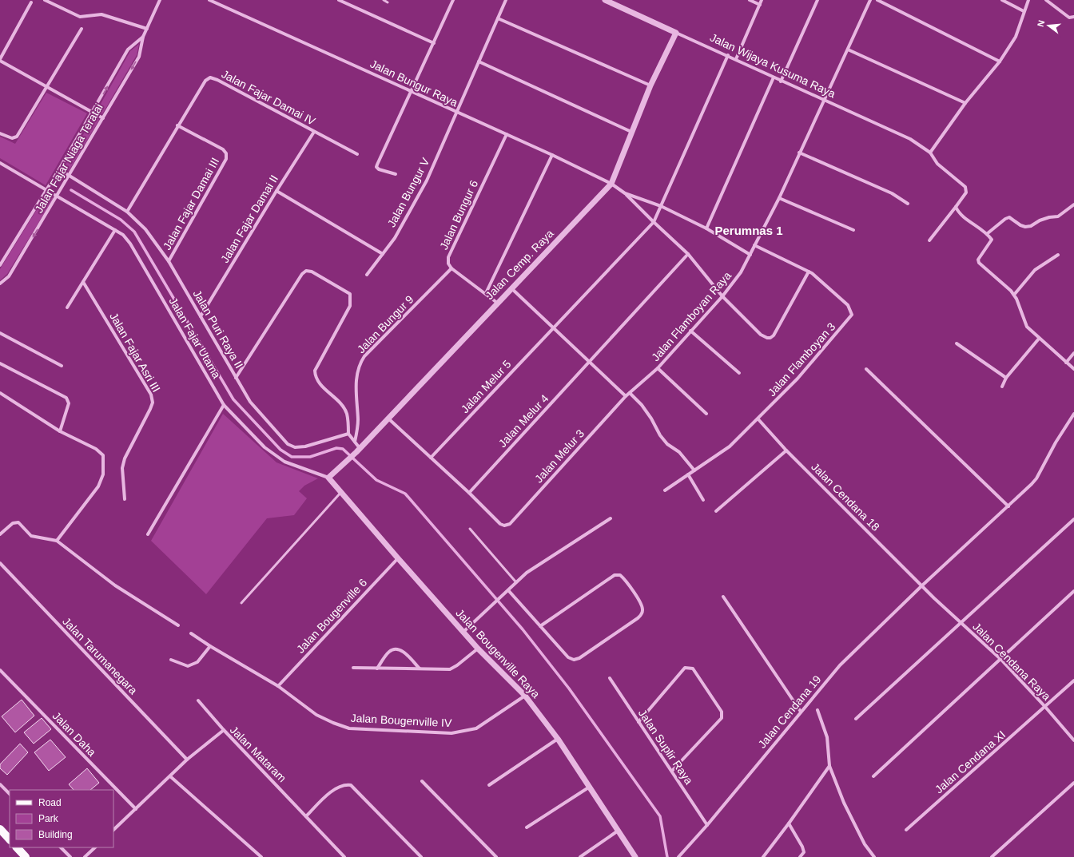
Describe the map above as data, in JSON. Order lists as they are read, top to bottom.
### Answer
{
  "streets": {
    "street": [
      "Jalan Wijaya Kusuma Raya",
      "Jalan Bungur Raya",
      "Jalan Fajar Damai IV",
      "Jalan Fajar Niaga Teratai",
      "Jalan Bungur V",
      "Jalan Fajar Damai III",
      "Jalan Bungur 6",
      "Jalan Fajar Damai II",
      "Jalan Cemp. Raya",
      "Jalan Flamboyan Raya",
      "Jalan Bungur 9",
      "Jalan Puri Raya II",
      "Jalan Fajar Utama",
      "Jalan Fajar Asri III",
      "Jalan Flamboyan 3",
      "Jalan Melur 5",
      "Jalan Melur 4",
      "Jalan Melur 3",
      "Jalan Cendana 18",
      "Jalan Bougenville 6",
      "Jalan Bougenville Raya",
      "Jalan Tarumanegara",
      "Jalan Cendana Raya",
      "Jalan Cendana 19",
      "Jalan Bougenville IV",
      "Jalan Daha",
      "Jalan Suplir Raya",
      "Jalan Mataram",
      "Jalan Cendana XI"
    ]
  },
  "crossings": [
    ["Jalan Wijaya Kusuma Raya", "Jalan Cemp. Raya"],
    ["Jalan Wijaya Kusuma Raya", "Jalan Flamboyan Raya"],
    ["Jalan Wijaya Kusuma Raya", "Jalan Melur 5"],
    ["Jalan Bungur Raya", "Jalan Bungur V"],
    ["Jalan Bungur Raya", "Jalan Bungur 6"],
    ["Jalan Bungur Raya", "Jalan Cemp. Raya"],
    ["Jalan Fajar Damai IV", "Jalan Fajar Damai III"],
    ["Jalan Fajar Damai IV", "Jalan Fajar Damai II"],
    ["Jalan Fajar Damai IV", "Jalan Puri Raya II"],
    ["Jalan Fajar Niaga Teratai", "Jalan Puri Raya II"],
    ["Jalan Fajar Niaga Teratai", "Jalan Fajar Utama"],
    ["Jalan Fajar Damai III", "Jalan Puri Raya II"],
    ["Jalan Bungur 6", "Jalan Bungur 9"],
    ["Jalan Fajar Damai II", "Jalan Puri Raya II"],
    ["Jalan Cemp. Raya", "Jalan Fajar Utama"],
    ["Jalan Cemp. Raya", "Jalan Bougenville Raya"],
    ["Jalan Flamboyan Raya", "Jalan Flamboyan 3"],
    ["Jalan Flamboyan Raya", "Jalan Melur 3"],
    ["Jalan Fajar Utama", "Jalan Bougenville Raya"],
    ["Jalan Flamboyan 3", "Jalan Cendana 18"],
    ["Jalan Melur 4", "Jalan Melur 3"],
    ["Jalan Cendana 18", "Jalan Cendana Raya"],
    ["Jalan Cendana 18", "Jalan Cendana 19"],
    ["Jalan Bougenville 6", "Jalan Bougenville Raya"],
    ["Jalan Bougenville 6", "Jalan Bougenville IV"],
    ["Jalan Bougenville Raya", "Jalan Bougenville IV"],
    ["Jalan Tarumanegara", "Jalan Mataram"],
    ["Jalan Cendana Raya", "Jalan Cendana XI"],
    ["Jalan Cendana 19", "Jalan Suplir Raya"],
    ["Jalan Daha", "Jalan Mataram"]
  ],
  "districts": ["Perumnas 1"],
  "legend": ["Road", "Park", "Building"],
  "north": "left"
}
